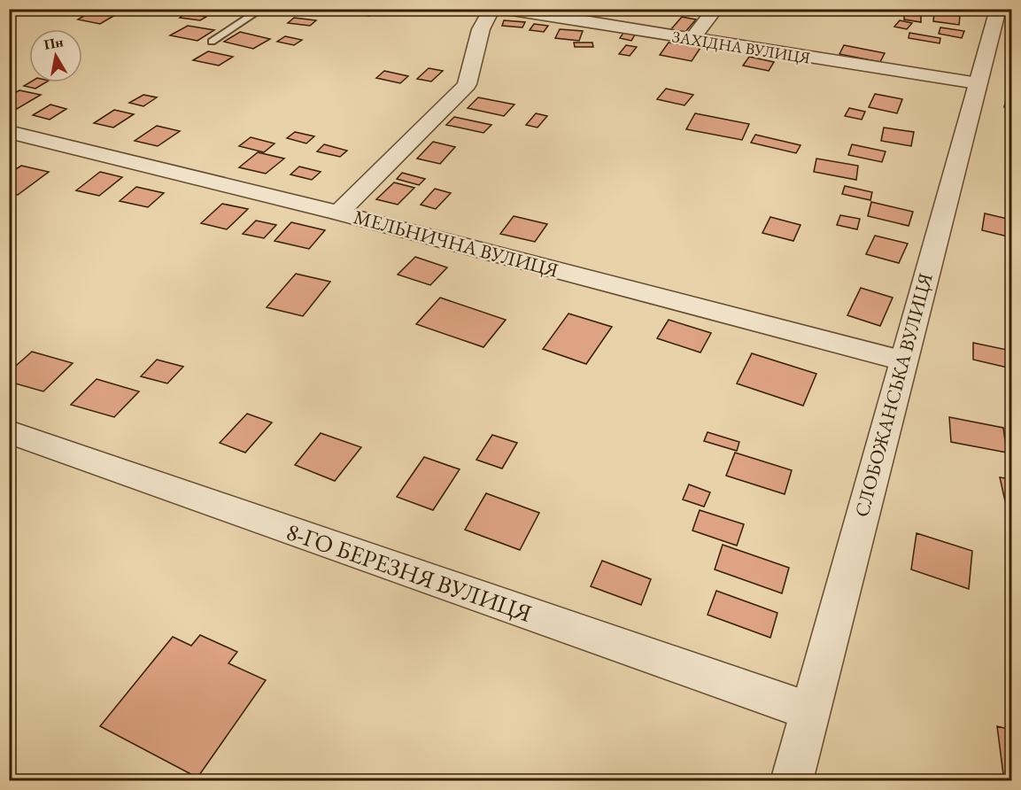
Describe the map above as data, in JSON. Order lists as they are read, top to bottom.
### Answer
{
  "streets": {
    "street": [
      "ЗАХІДНА ВУЛИЦЯ",
      "МЕЛЬНИЧНА ВУЛИЦЯ",
      "СЛОБОЖАНСЬКА ВУЛИЦЯ",
      "8-ГО БЕРЕЗНЯ ВУЛИЦЯ"
    ]
  },
  "crossings": [
    ["ЗАХІДНА ВУЛИЦЯ", "СЛОБОЖАНСЬКА ВУЛИЦЯ"],
    ["МЕЛЬНИЧНА ВУЛИЦЯ", "СЛОБОЖАНСЬКА ВУЛИЦЯ"],
    ["СЛОБОЖАНСЬКА ВУЛИЦЯ", "8-ГО БЕРЕЗНЯ ВУЛИЦЯ"]
  ],
  "north": "top"
}
